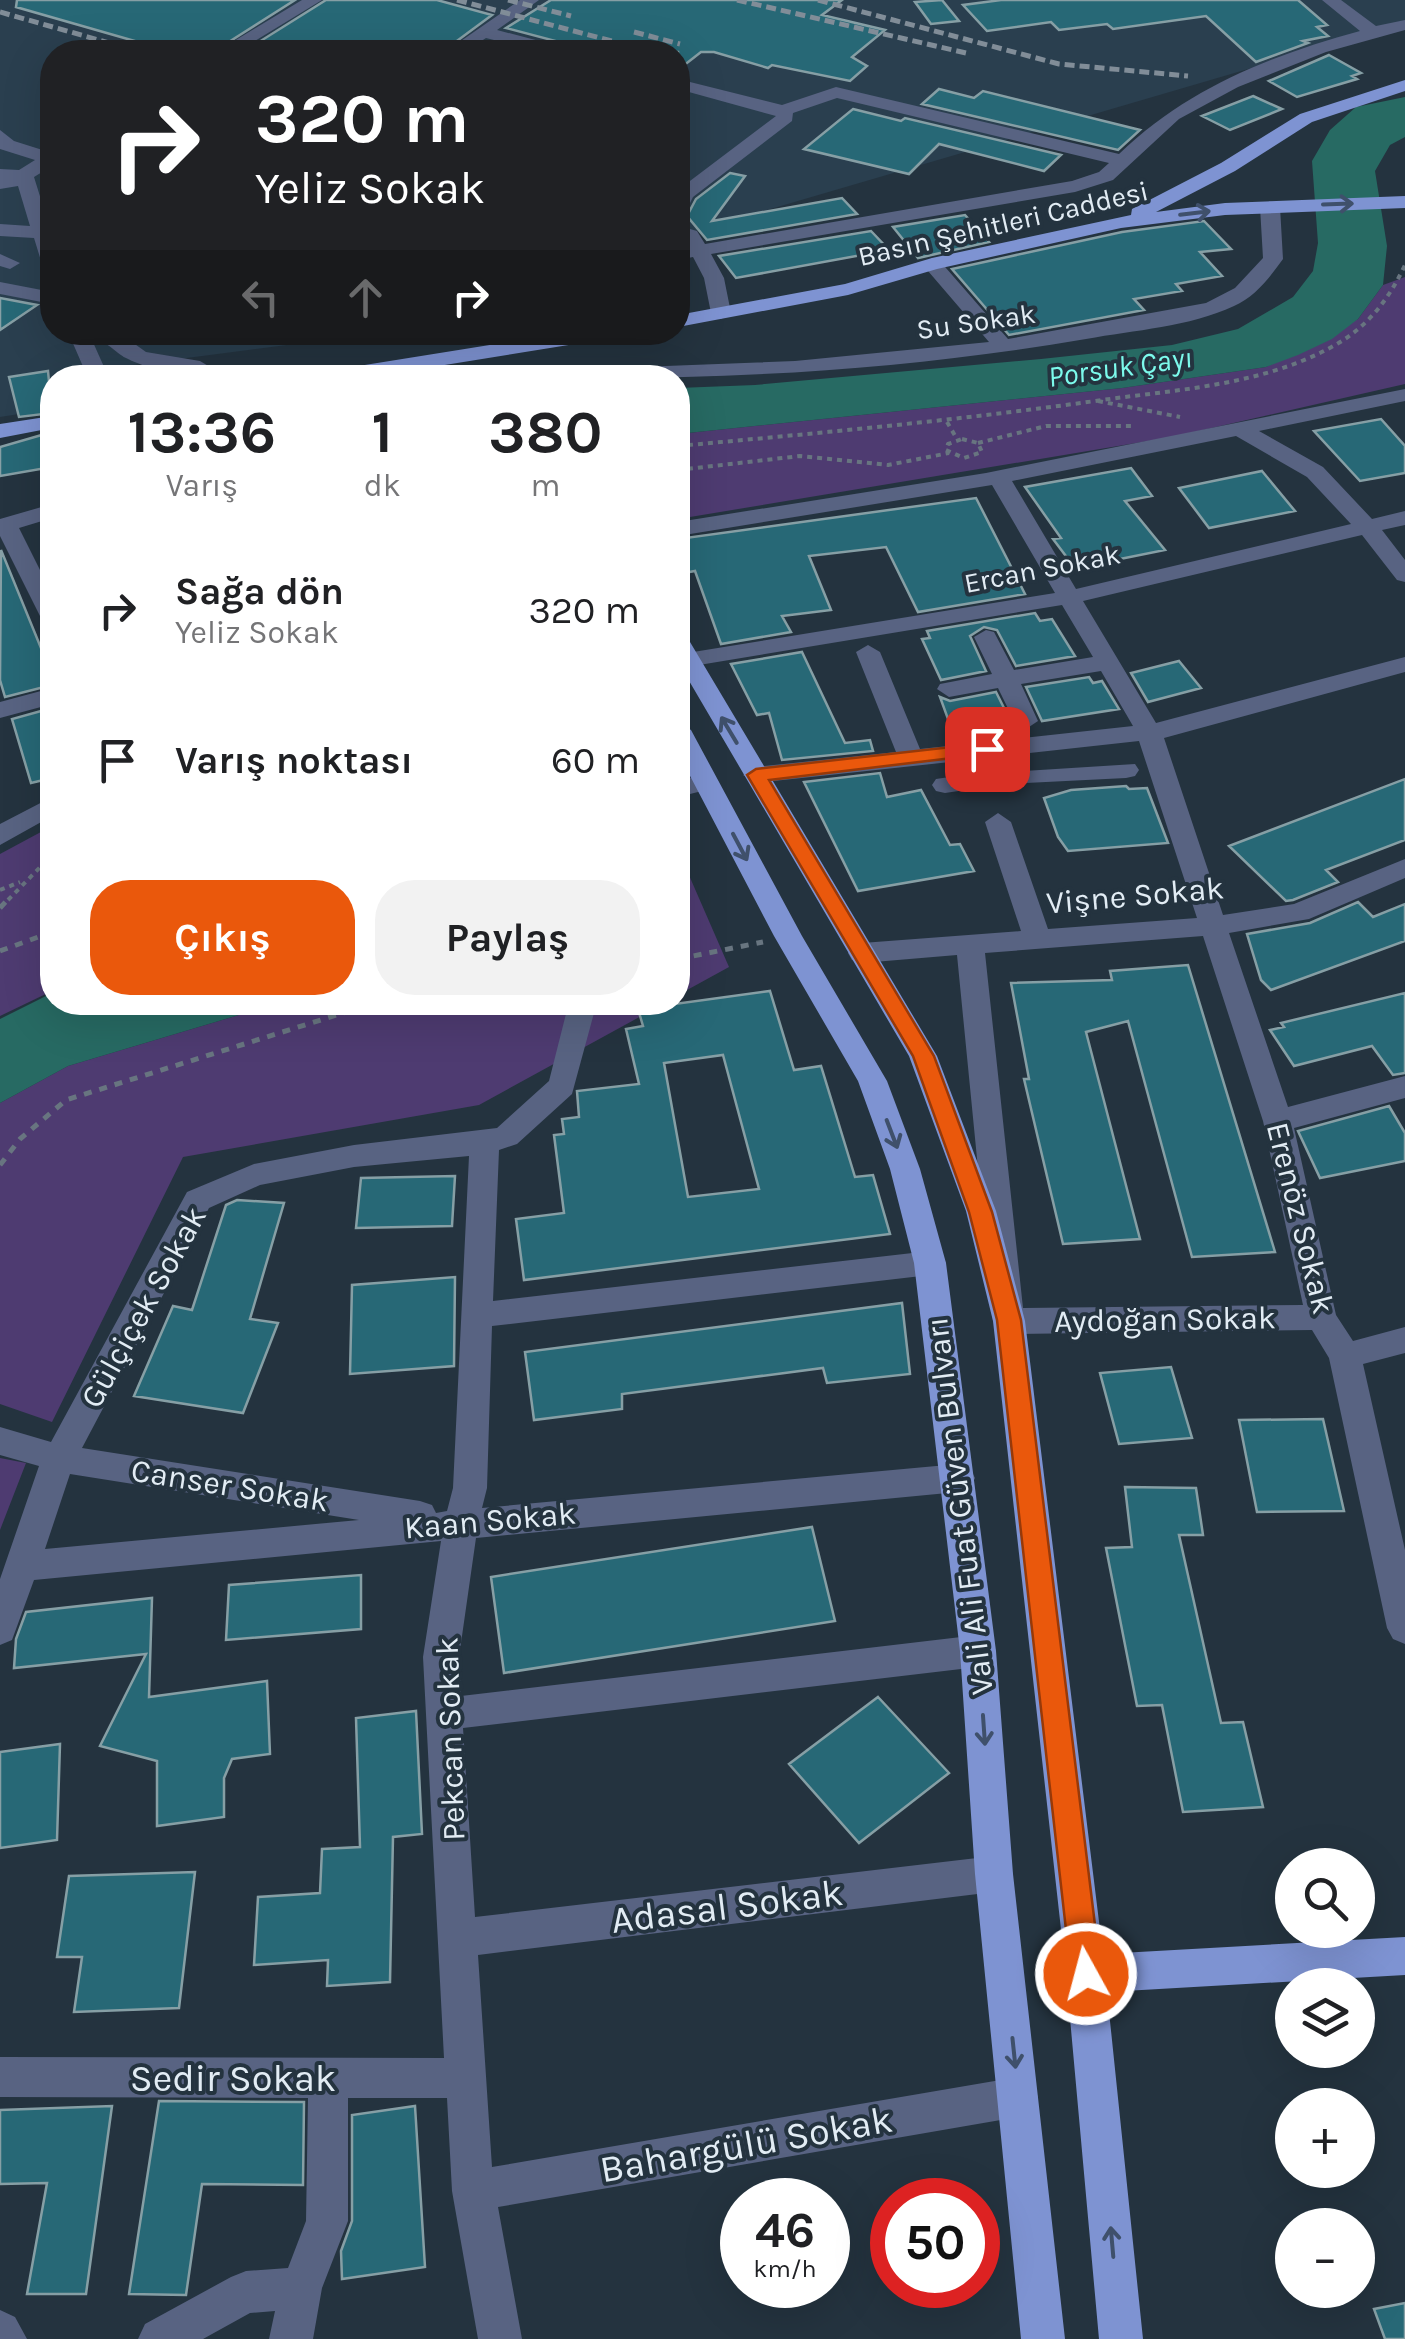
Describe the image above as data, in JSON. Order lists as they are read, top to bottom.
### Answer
{
  "streets": {
    "main road": ["Basın Şehitleri Caddesi", "Vali Ali Fuat Güven Bulvarı"],
    "street": [
      "Su Sokak",
      "Ercan Sokak",
      "Vişne Sokak",
      "Erenöz Sokak",
      "Gülçiçek Sokak",
      "Aydoğan Sokak",
      "Canser Sokak",
      "Kaan Sokak",
      "Pekcan Sokak",
      "Adasal Sokak",
      "Sedir Sokak",
      "Bahargülü Sokak"
    ]
  },
  "crossings": [
    ["Basın Şehitleri Caddesi", "Su Sokak"],
    ["Ercan Sokak", "Erenöz Sokak"],
    ["Vişne Sokak", "Erenöz Sokak"],
    ["Erenöz Sokak", "Aydoğan Sokak"],
    ["Gülçiçek Sokak", "Canser Sokak"],
    ["Gülçiçek Sokak", "Kaan Sokak"],
    ["Gülçiçek Sokak", "Pekcan Sokak"],
    ["Canser Sokak", "Kaan Sokak"],
    ["Canser Sokak", "Pekcan Sokak"],
    ["Vali Ali Fuat Güven Bulvarı", "Kaan Sokak"],
    ["Vali Ali Fuat Güven Bulvarı", "Adasal Sokak"],
    ["Vali Ali Fuat Güven Bulvarı", "Bahargülü Sokak"],
    ["Kaan Sokak", "Pekcan Sokak"],
    ["Pekcan Sokak", "Adasal Sokak"],
    ["Pekcan Sokak", "Sedir Sokak"],
    ["Pekcan Sokak", "Bahargülü Sokak"]
  ],
  "water": ["Porsuk Çayı"],
  "page": {
    "turn": ["320 m", "Yeliz Sokak"],
    "eta": [
      "13:36",
      "Varış",
      "1",
      "dk",
      "380",
      "m"
    ],
    "list": [
      {
        "name": "Sağa dön",
        "note": "Yeliz Sokak",
        "value": "320 m"
      },
      {
        "name": "Varış noktası",
        "value": "60 m"
      }
    ],
    "buttons": ["Çıkış", "Paylaş"],
    "map_buttons": ["+", "−"],
    "speed": "46 km/h",
    "limit": "50"
  }
}
